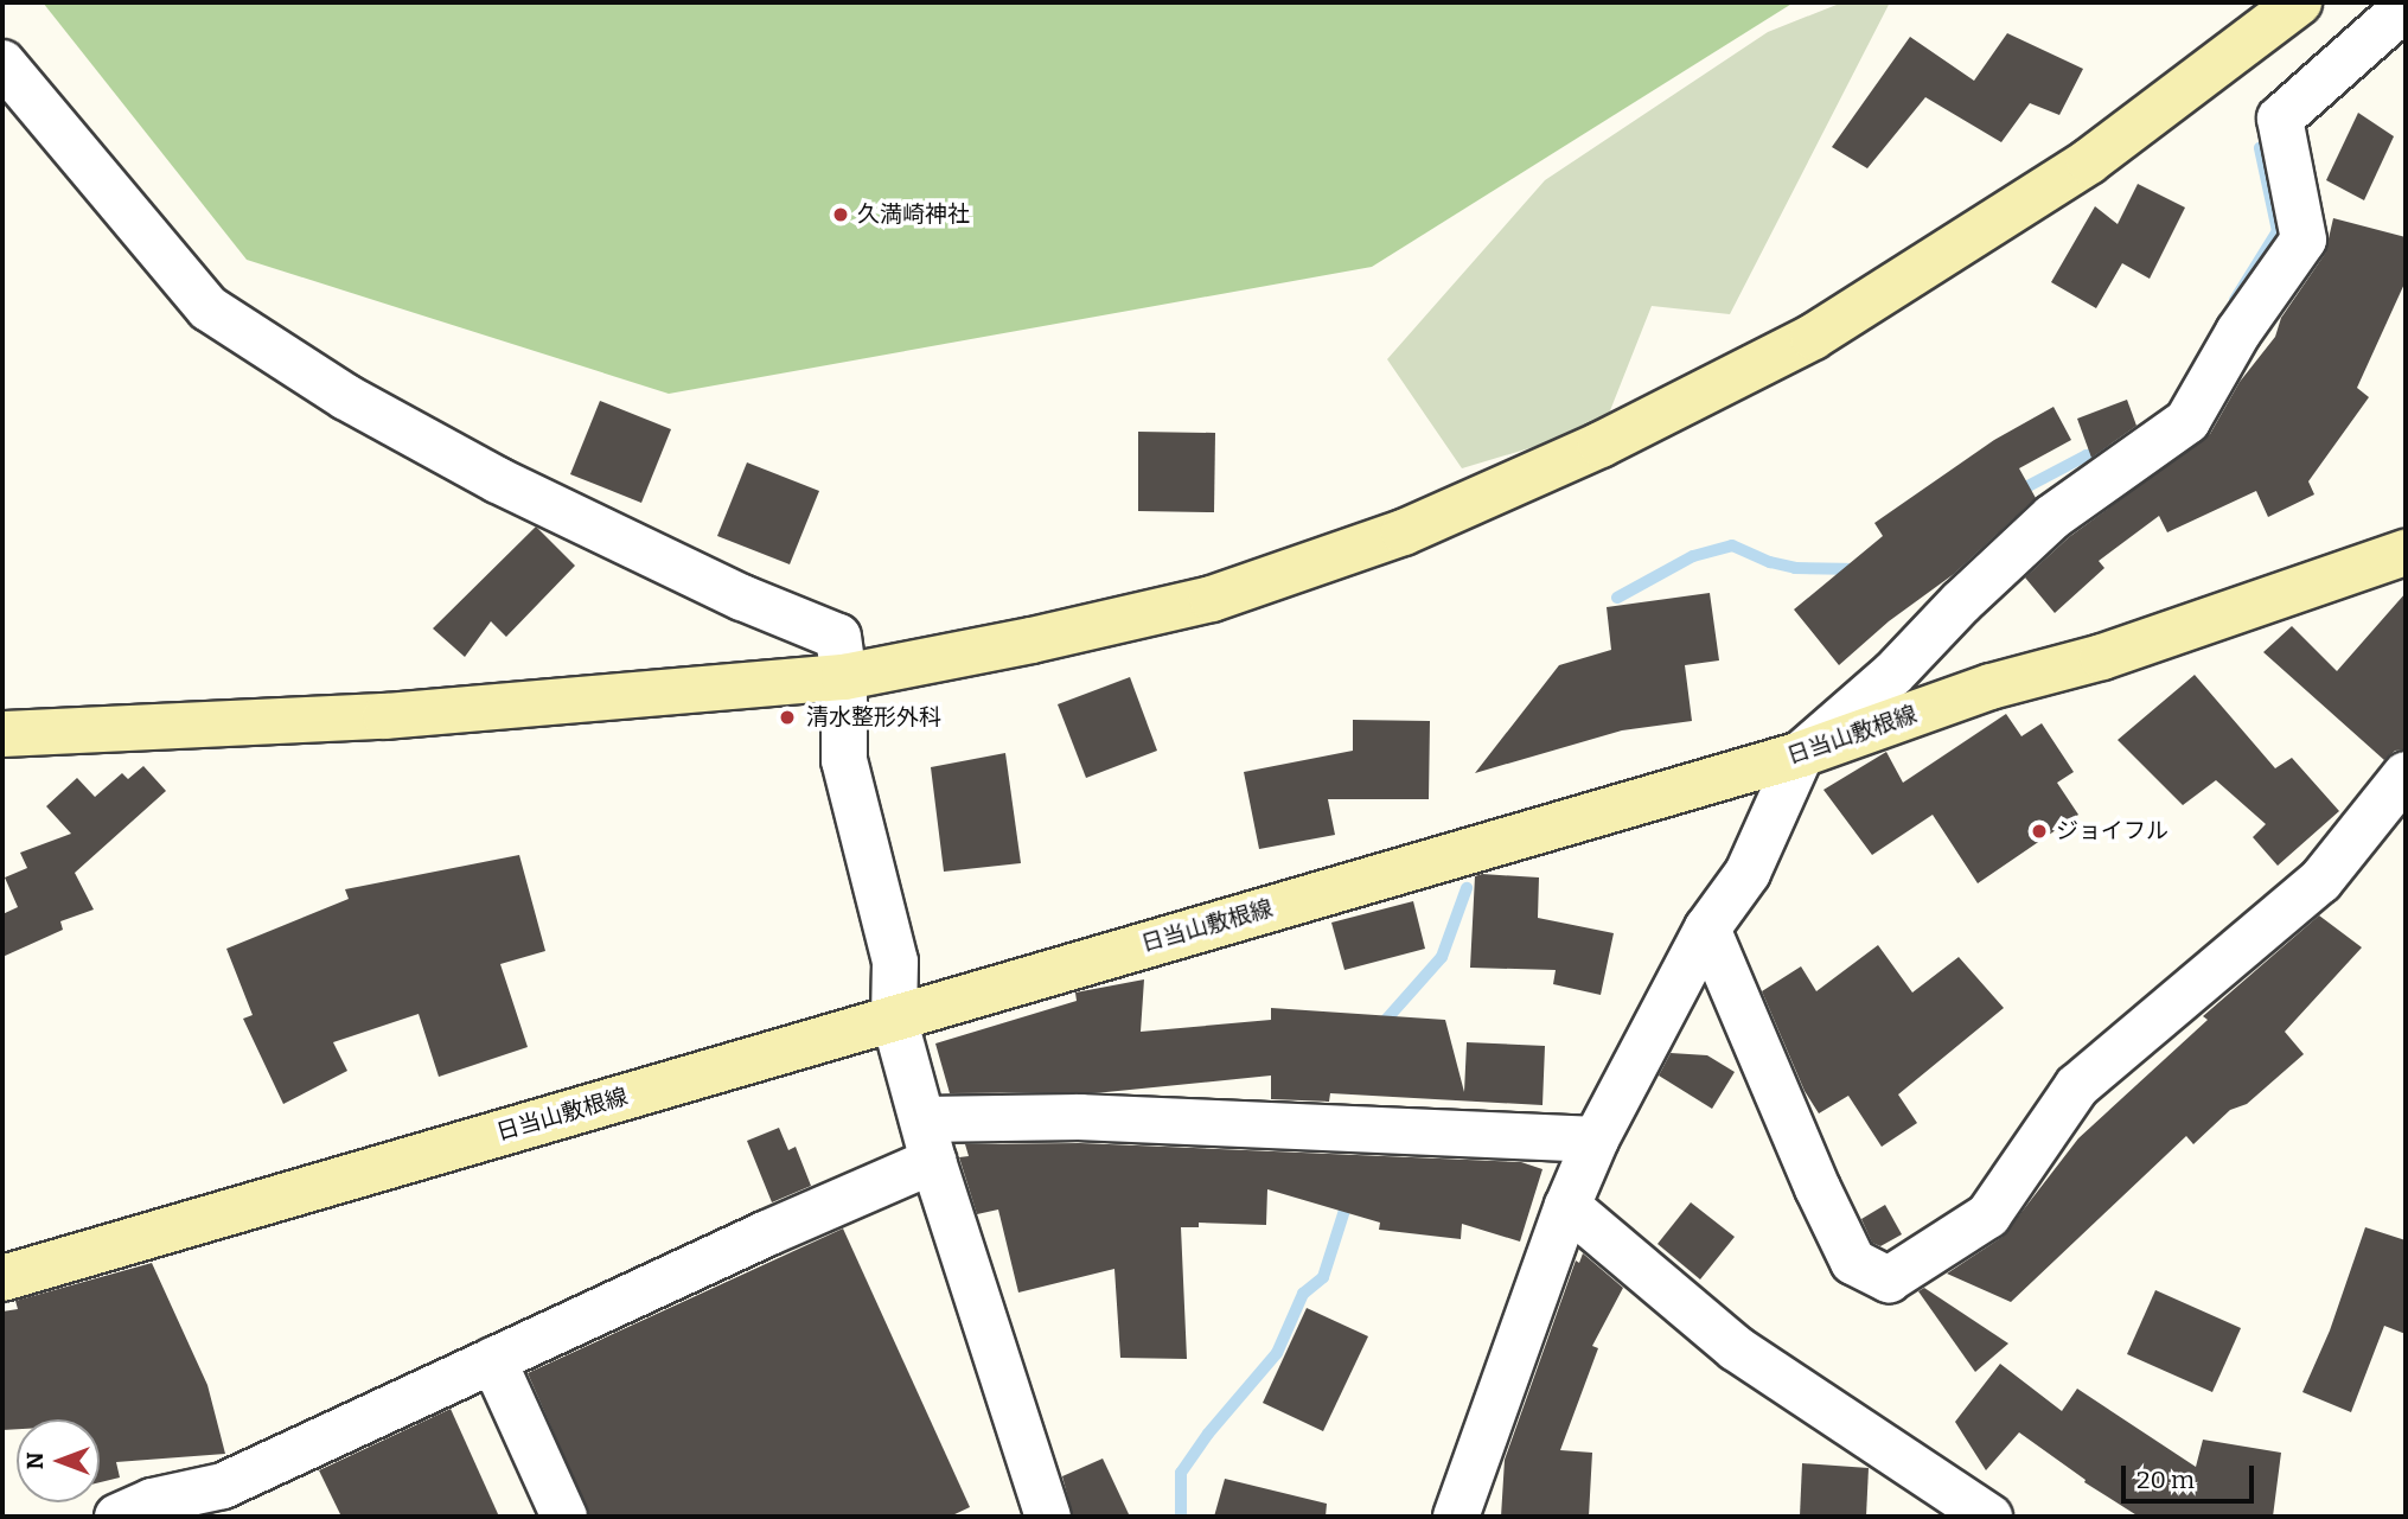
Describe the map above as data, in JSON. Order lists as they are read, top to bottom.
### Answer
{
  "streets": {
    "main road": ["日当山敷根線"]
  },
  "places": ["久満崎神社", "清水整形外科", "ジョイフル"],
  "scale_bar": "20 m",
  "north": "left"
}
